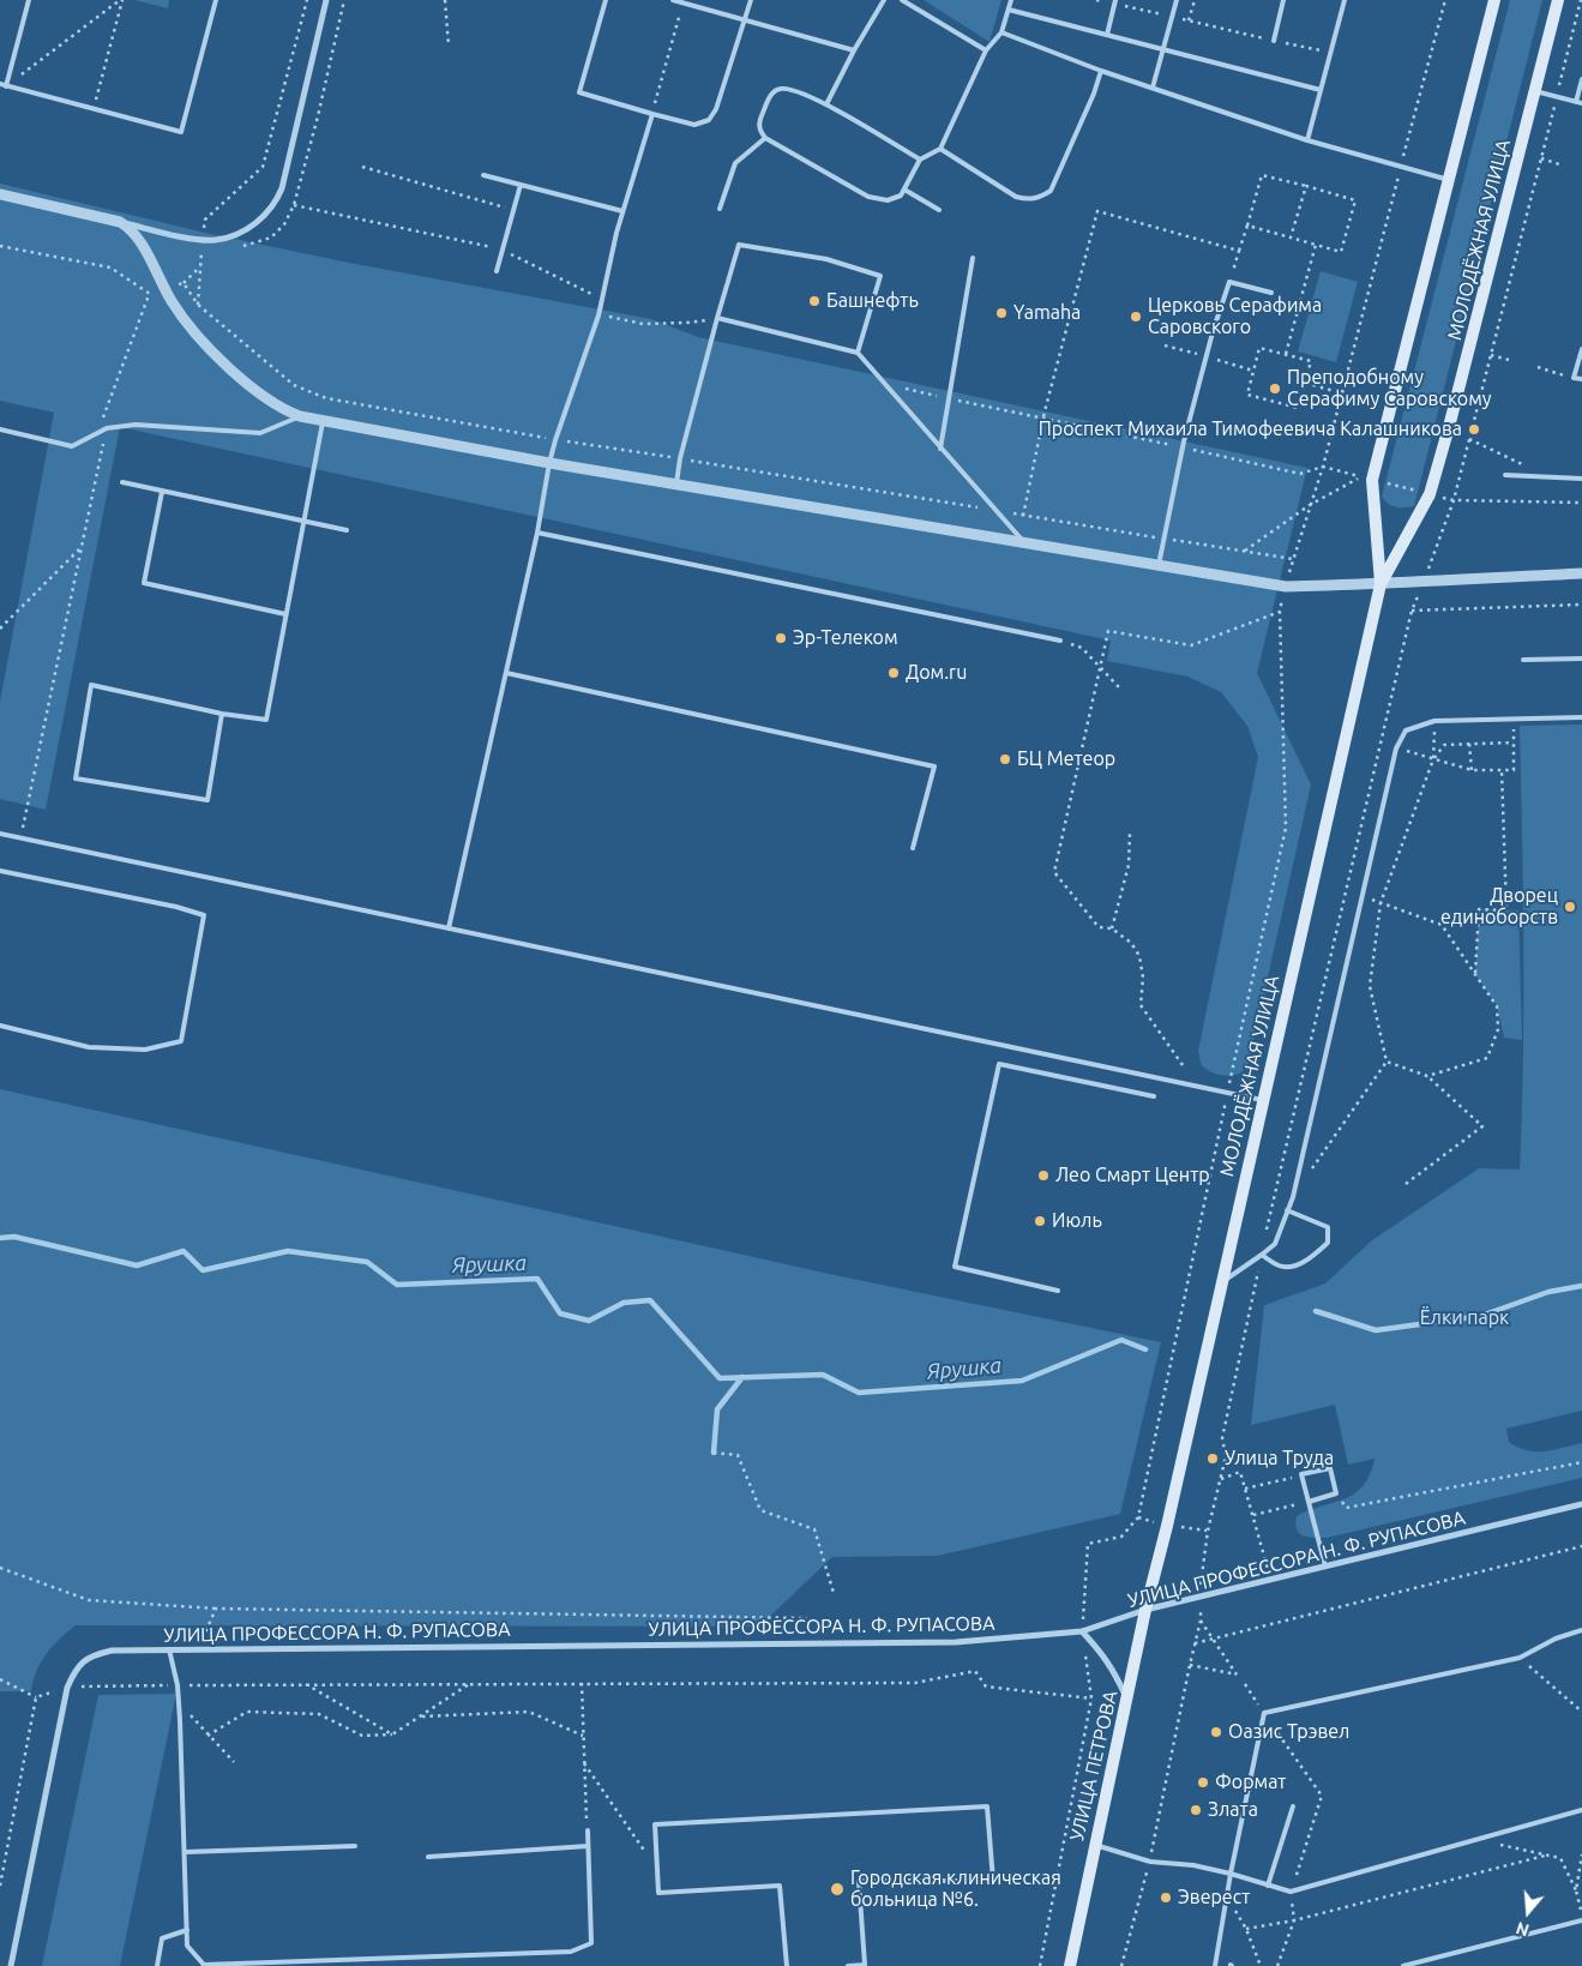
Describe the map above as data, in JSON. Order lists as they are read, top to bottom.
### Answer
{
  "streets": {
    "main road": ["МОЛОДЁЖНАЯ УЛИЦА", "УЛИЦА ПЕТРОВА"],
    "street": ["УЛИЦА ПРОФЕССОРА Н. Ф. РУПАСОВА"]
  },
  "crossings": [
    ["МОЛОДЁЖНАЯ УЛИЦА", "УЛИЦА ПРОФЕССОРА Н. Ф. РУПАСОВА"],
    ["МОЛОДЁЖНАЯ УЛИЦА", "УЛИЦА ПЕТРОВА"],
    ["УЛИЦА ПРОФЕССОРА Н. Ф. РУПАСОВА", "УЛИЦА ПЕТРОВА"]
  ],
  "water": ["Ярушка"],
  "parks": ["Ёлки парк"],
  "places": [
    "Башнефть",
    "Yamaha",
    "Церковь Серафима Саровского",
    "Преподобному Серафиму Саровскому",
    "Проспект Михаила Тимофеевича Калашникова",
    "Эр-Телеком",
    "Дом.ru",
    "БЦ Метеор",
    "Дворец единоборств",
    "Лео Смарт Центр",
    "Июль",
    "Улица Труда",
    "Оазис Трэвел",
    "Формат",
    "Злата",
    "Городская клиническая больница №6.",
    "Эверест"
  ],
  "north": "bottom"
}
